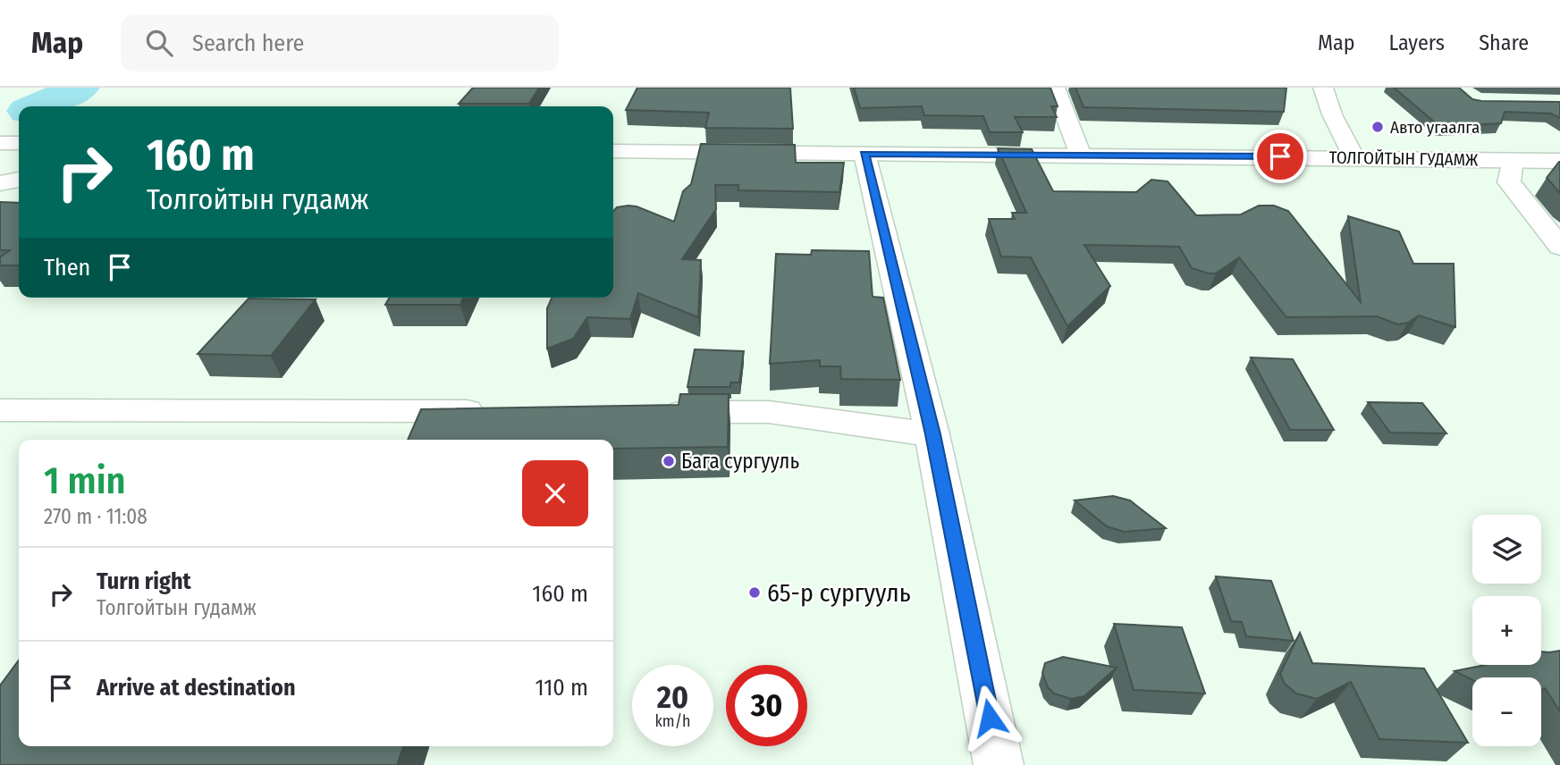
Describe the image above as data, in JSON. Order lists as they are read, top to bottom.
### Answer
{
  "streets": {
    "street": ["ТОЛГОЙТЫН ГУДАМЖ"]
  },
  "places": ["Авто угаалга", "Бага сургууль", "65-р сургууль"],
  "page": {
    "header": "Map",
    "search": "Search here",
    "nav": ["Map", "Layers", "Share"],
    "turn": ["160 m", "Толгойтын гудамж"],
    "then": "Then",
    "heading": ["1 min", "270 m · 11:08"],
    "map_buttons": ["+", "−"],
    "list": [
      {
        "name": "Turn right",
        "note": "Толгойтын гудамж",
        "value": "160 m"
      },
      {
        "name": "Arrive at destination",
        "value": "110 m"
      }
    ],
    "speed": "20 km/h",
    "limit": "30"
  }
}
